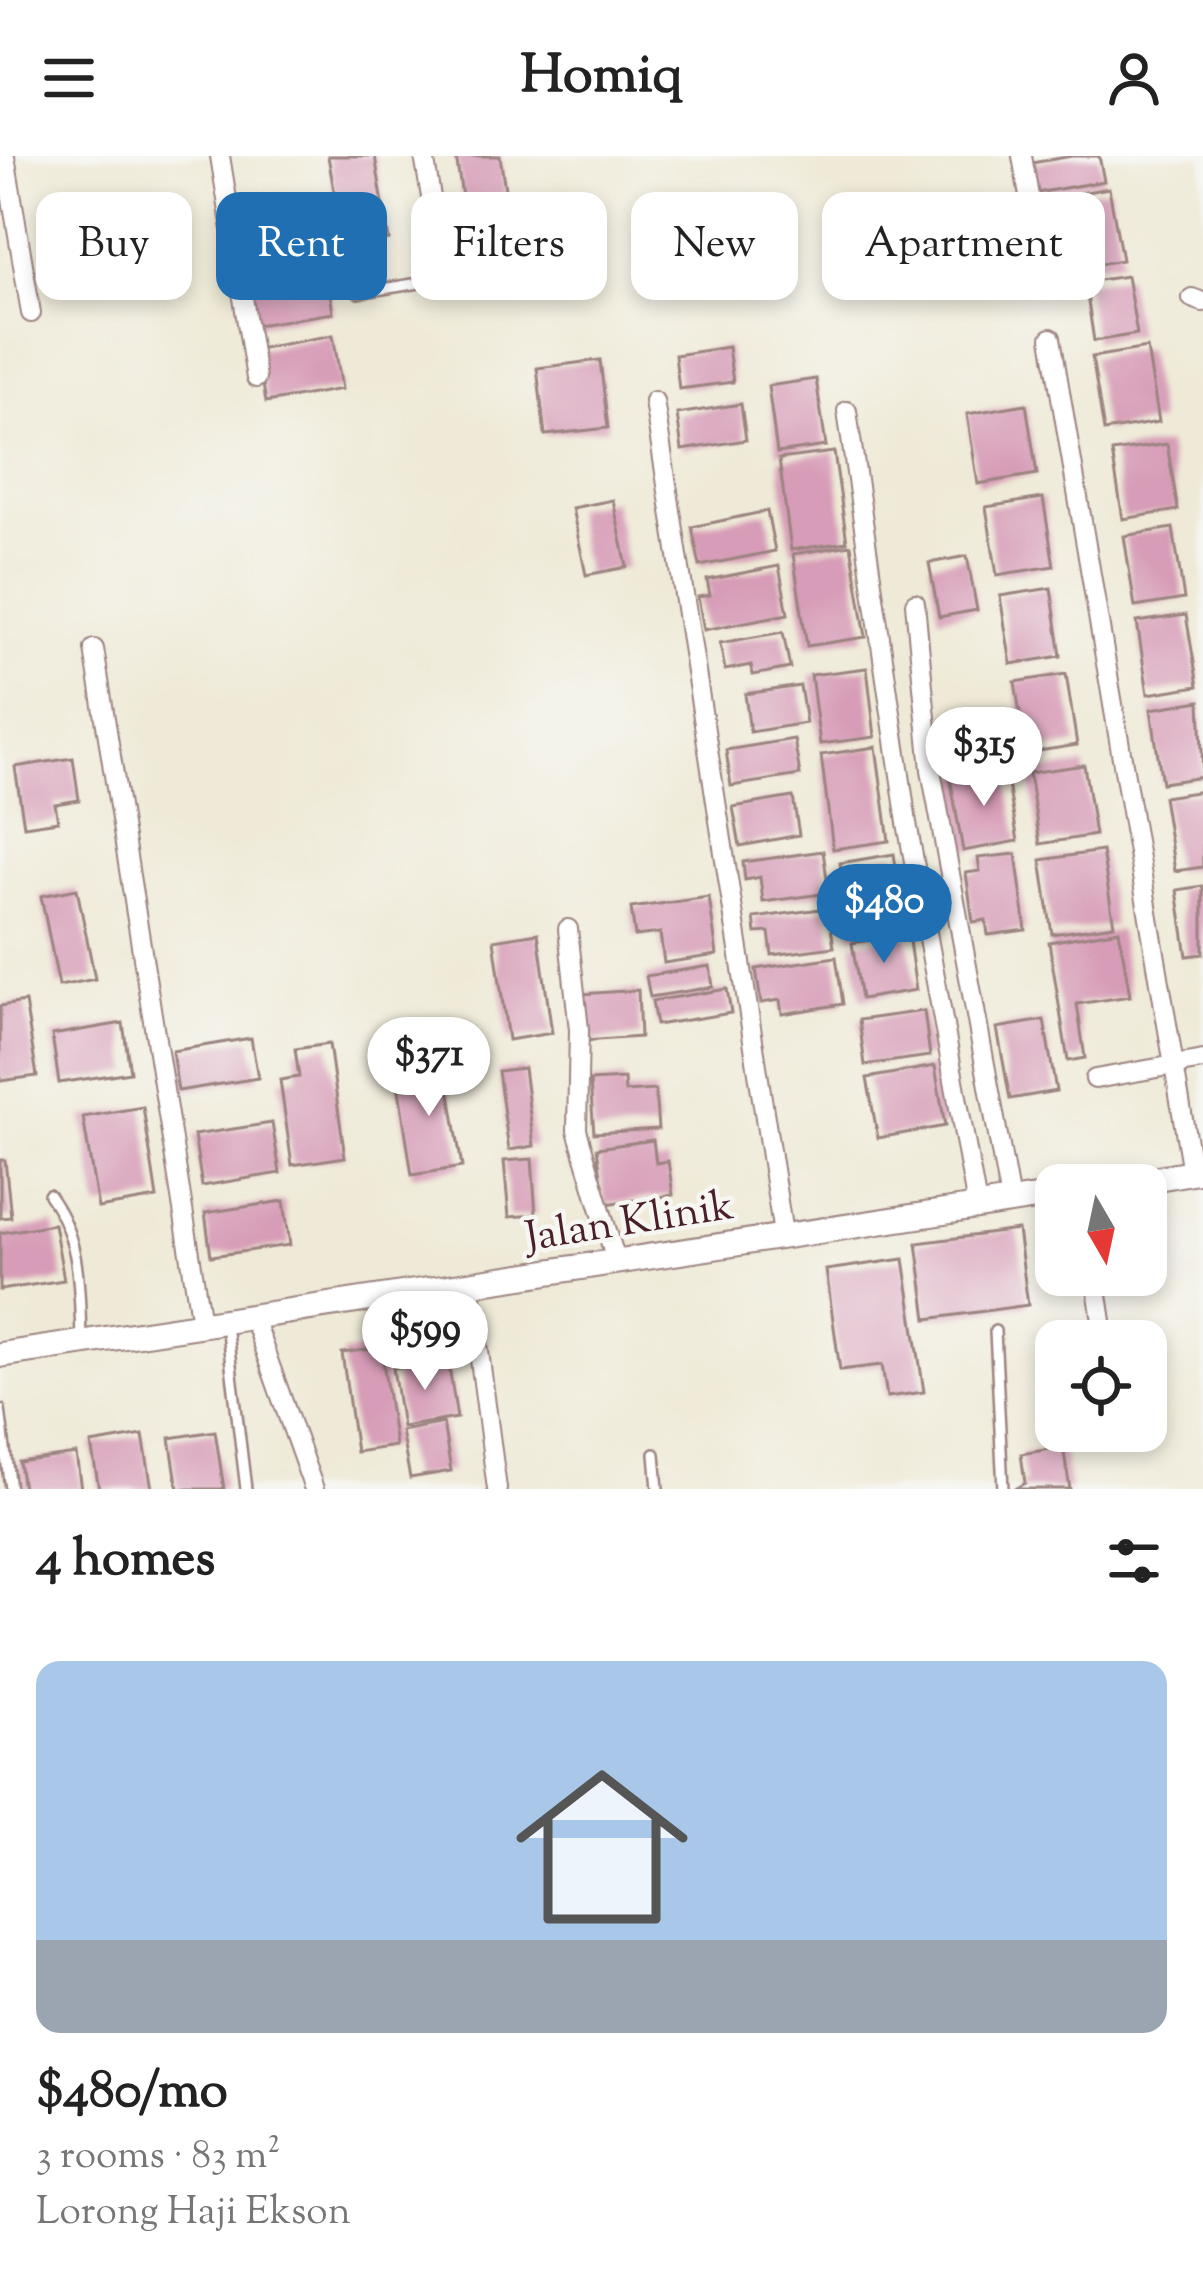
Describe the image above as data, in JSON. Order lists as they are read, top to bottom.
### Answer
{
  "streets": {
    "street": ["Jalan Klinik"]
  },
  "north": "bottom",
  "page": {
    "header": "Homiq",
    "chip": [
      "Buy",
      "Rent",
      "Filters",
      "New",
      "Apartment"
    ],
    "price": [
      "$315",
      "$480",
      "$371",
      "$599"
    ],
    "heading": "4 homes",
    "list": [
      {
        "name": "$480/mo",
        "note": "3 rooms · 83 m² · Lorong Haji Ekson"
      }
    ]
  }
}
